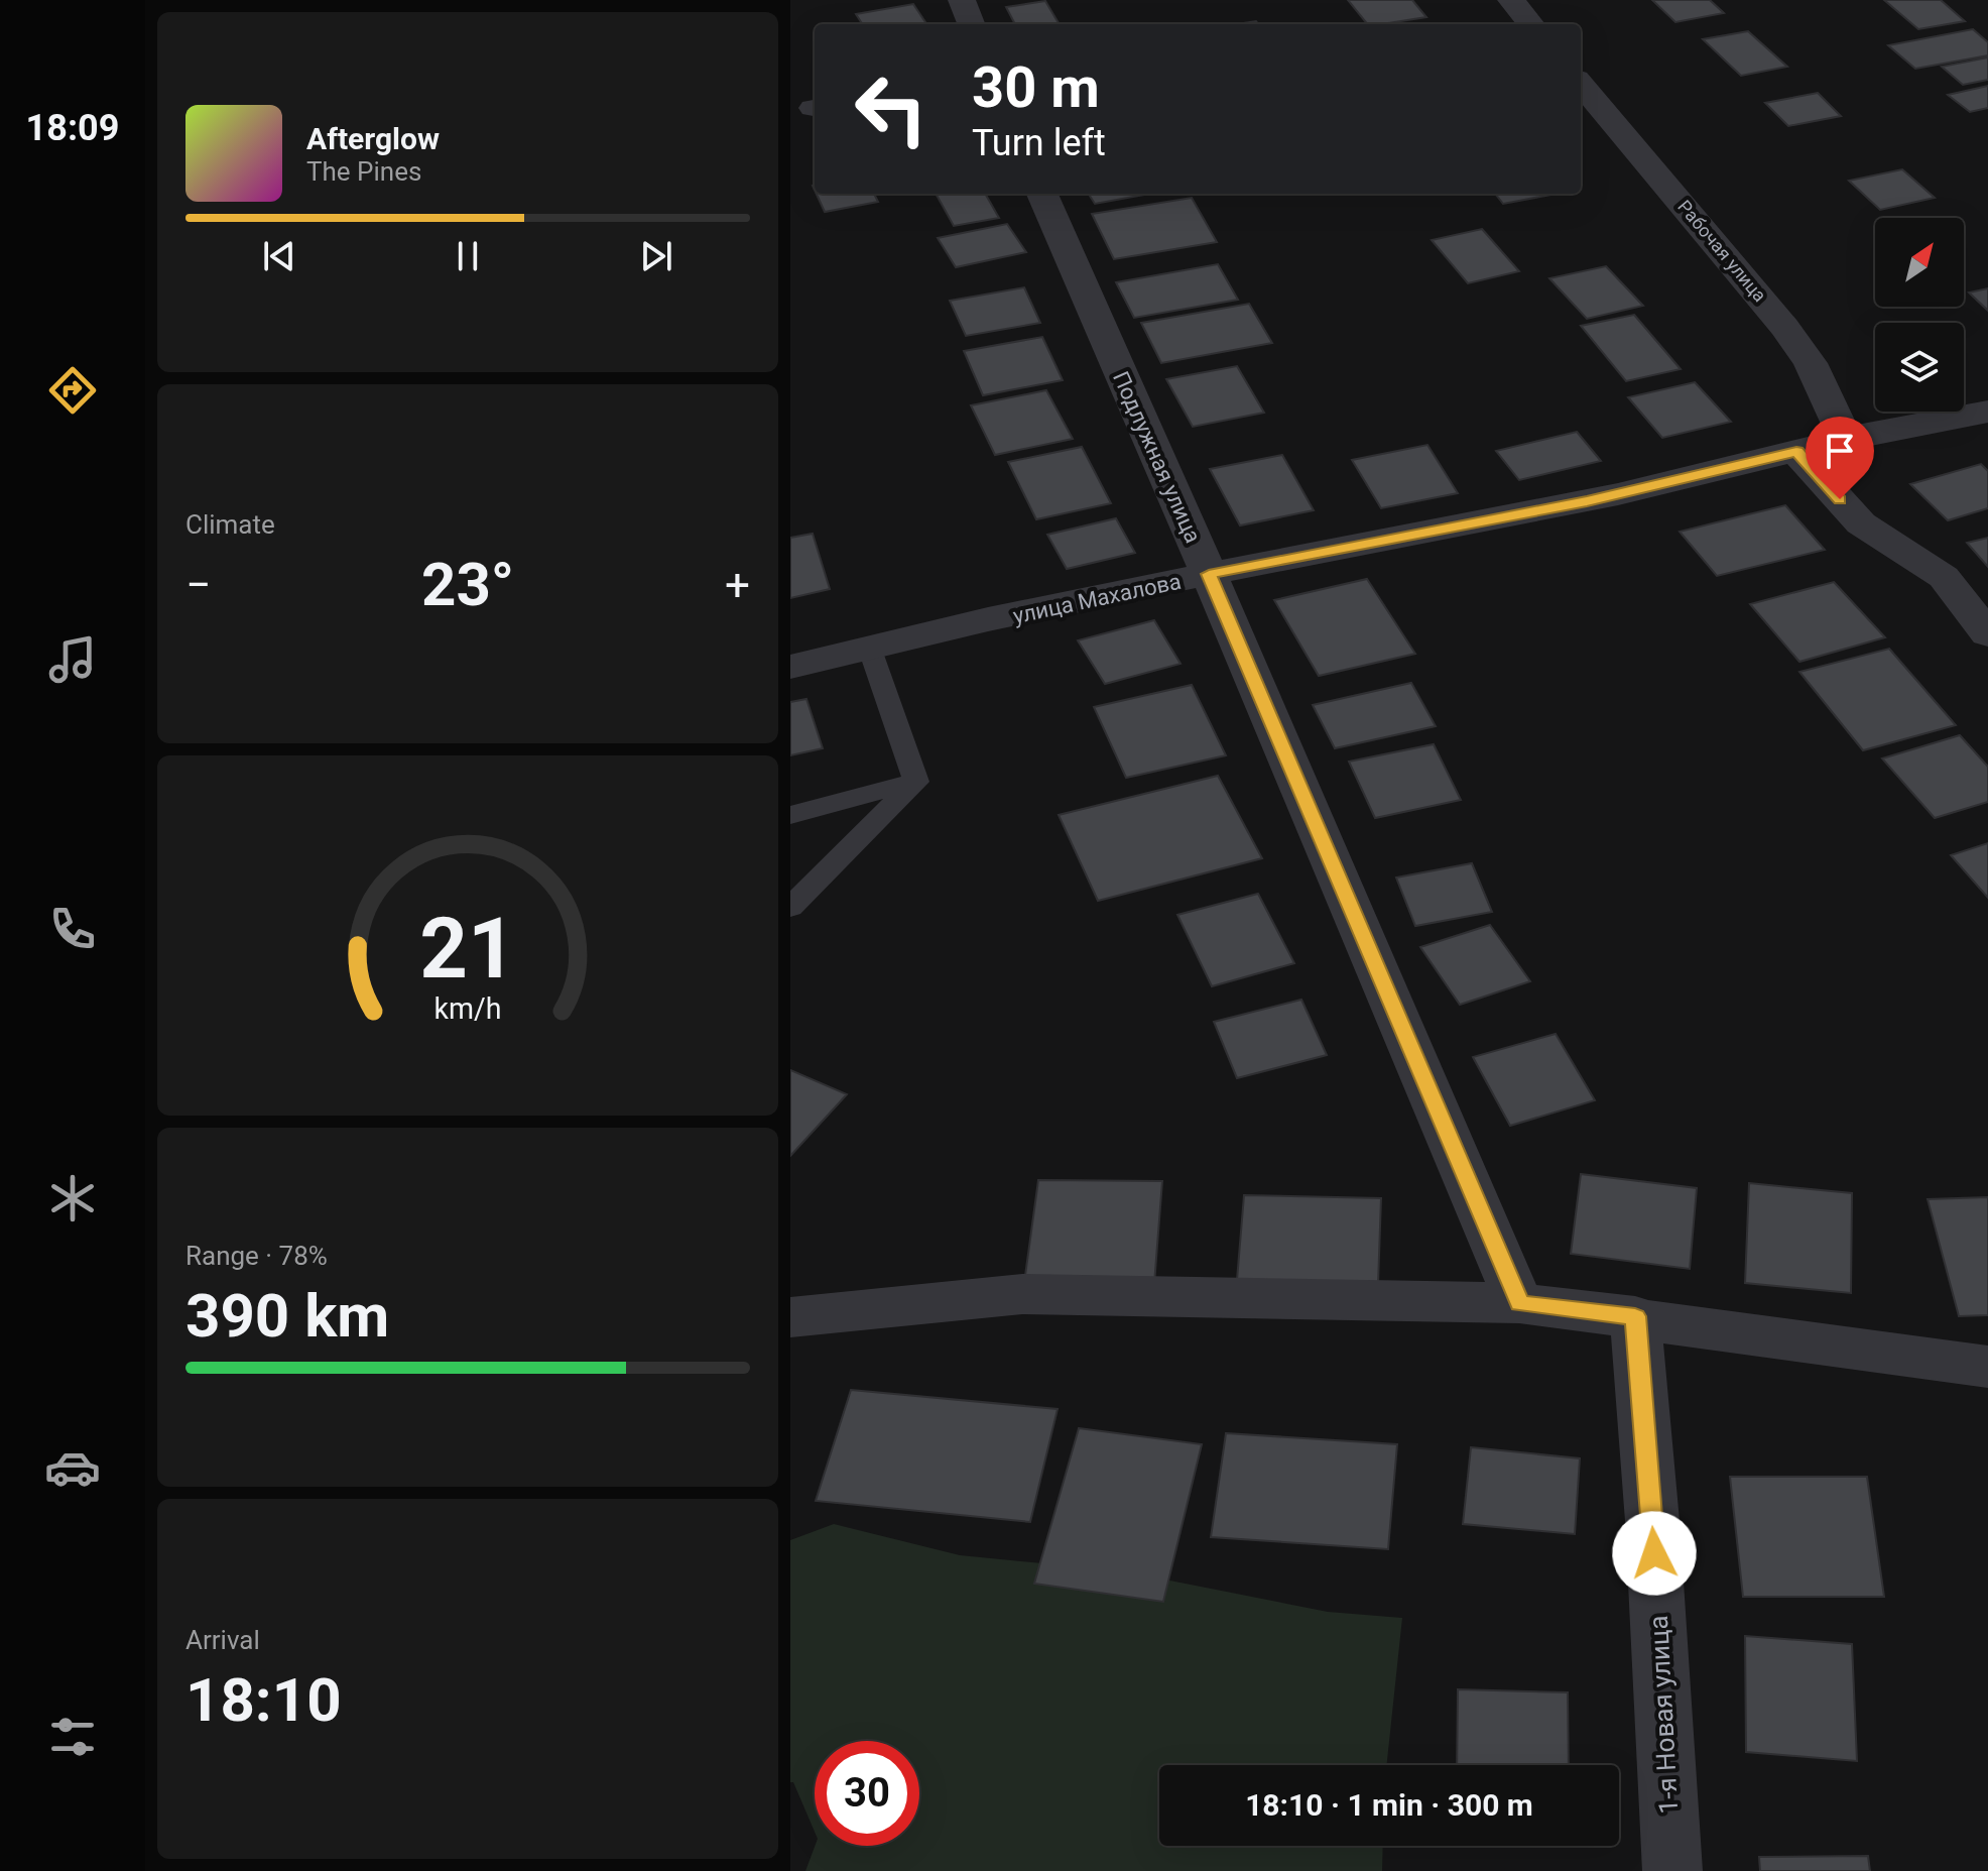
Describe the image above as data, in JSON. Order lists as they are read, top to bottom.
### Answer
{
  "streets": {
    "street": [
      "Рабочая улица",
      "Подлужная улица",
      "улица Махалова",
      "1-я Новая улица"
    ]
  },
  "crossings": [
    ["Рабочая улица", "улица Махалова"],
    ["Подлужная улица", "улица Махалова"]
  ],
  "north": "top right",
  "page": {
    "tabs": "18:09",
    "turn": ["30 m", "Turn left"],
    "song": ["Afterglow", "The Pines"],
    "tile": [
      "Climate",
      ["Range · 78%", "390 km"],
      ["Arrival", "18:10"]
    ],
    "heat": ["−", "23°", "+"],
    "limit": "30",
    "trip": "18:10 · 1 min · 300 m",
    "gauge": ["21", "km/h"]
  }
}
